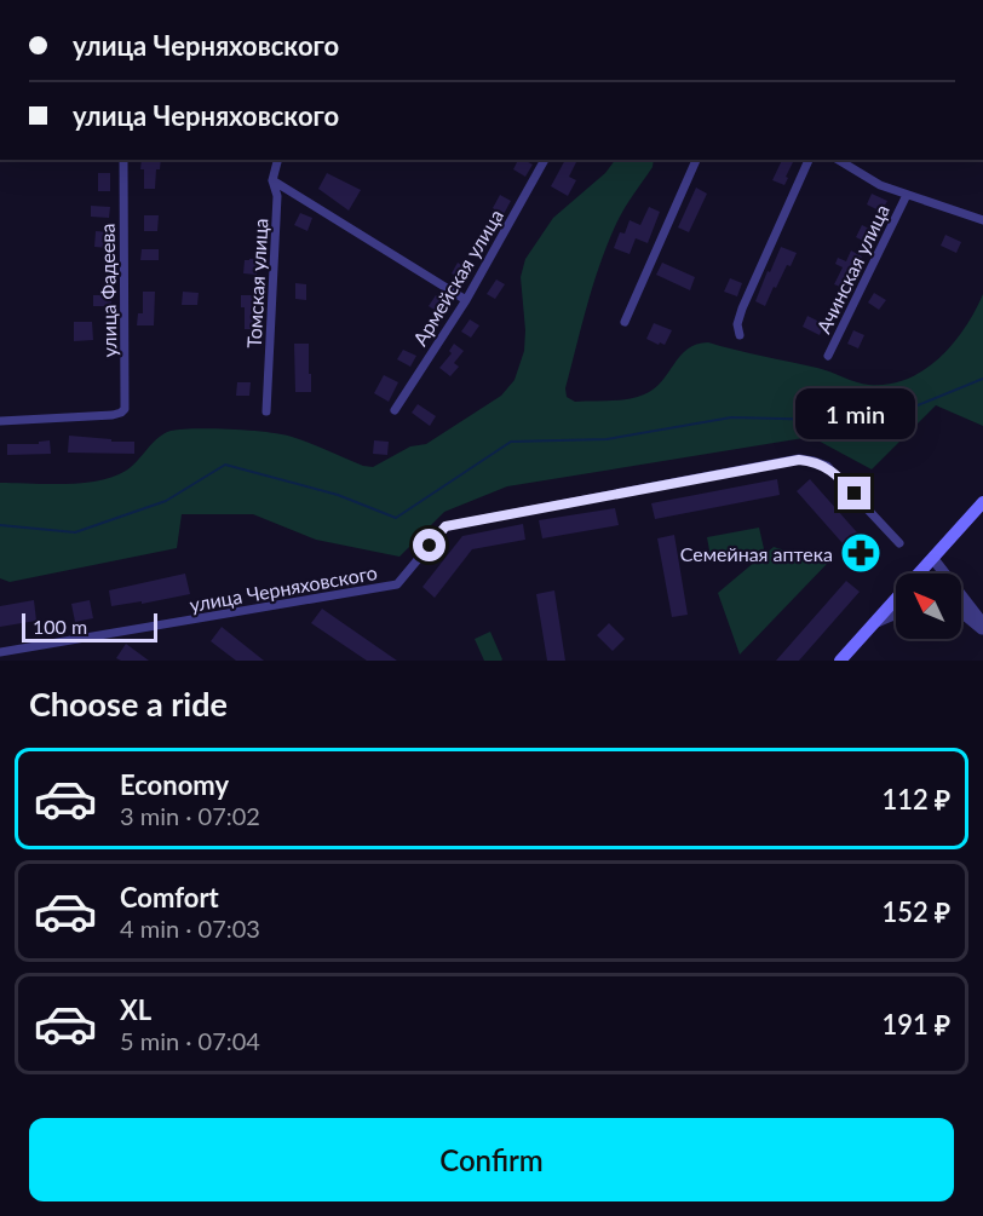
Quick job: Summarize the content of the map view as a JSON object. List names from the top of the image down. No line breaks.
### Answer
{"streets":{"street":["Ачинская улица","Армейская улица","Томская улица","улица Фадеева","улица Черняховского"]},"places":{"pharmacy":["Семейная аптека"]},"scale_bar":"100 m","north":"top left","page":{"banner":["улица Черняховского","улица Черняховского"],"bubble":"1 min","scale":"100 m","heading":"Choose a ride","list":[{"name":"Economy","note":"3 min · 07:02","value":"112 ₽"},{"name":"Comfort","note":"4 min · 07:03","value":"152 ₽"},{"name":"XL","note":"5 min · 07:04","value":"191 ₽"}],"buttons":"Confirm"}}
